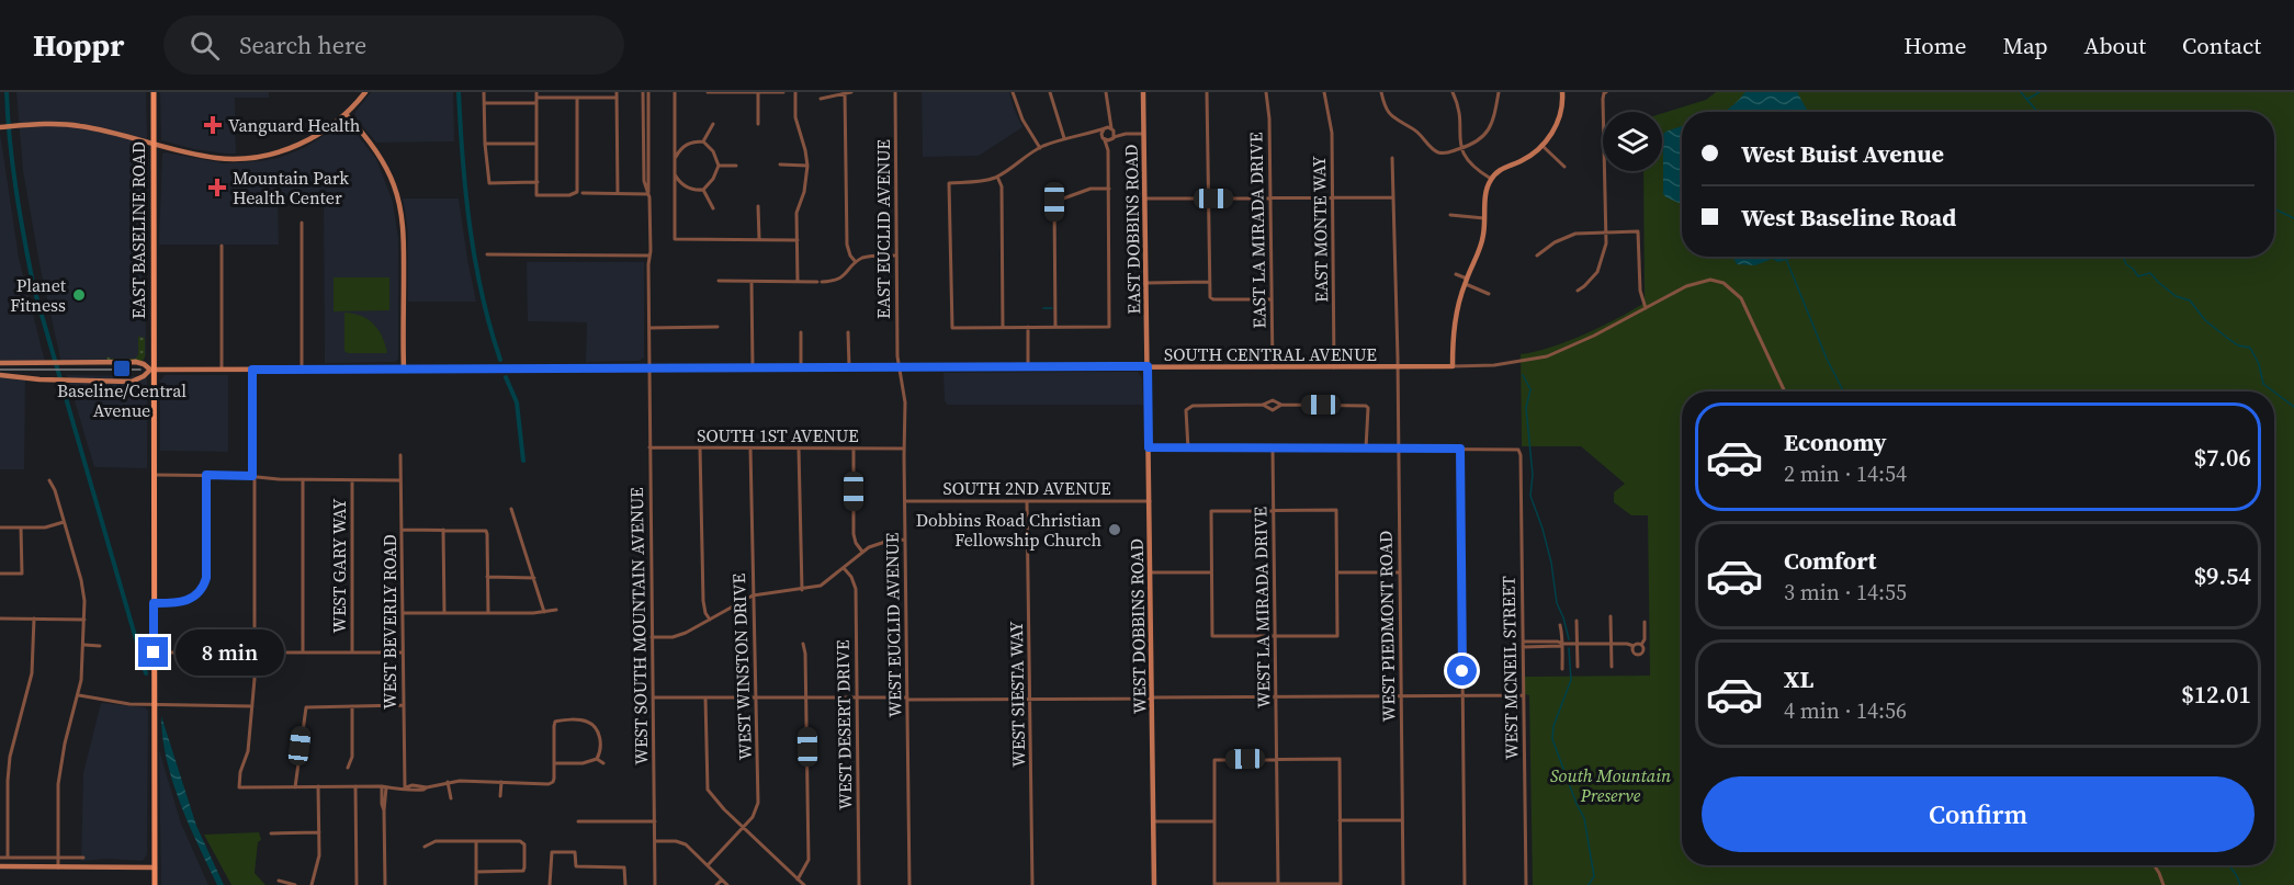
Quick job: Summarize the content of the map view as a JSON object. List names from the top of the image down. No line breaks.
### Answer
{"streets":{"main road":["EAST DOBBINS ROAD","EAST BASELINE ROAD","SOUTH CENTRAL AVENUE","WEST DOBBINS ROAD"],"street":["EAST EUCLID AVENUE","EAST MONTE WAY","EAST LA MIRADA DRIVE","SOUTH 1ST AVENUE","SOUTH 2ND AVENUE","WEST GARY WAY","WEST LA MIRADA DRIVE","WEST BEVERLY ROAD","WEST EUCLID AVENUE","WEST SOUTH MOUNTAIN AVENUE","WEST PIEDMONT ROAD","WEST WINSTON DRIVE","WEST MCNEIL STREET","WEST SIESTA WAY","WEST DESERT DRIVE"]},"crossings":[["EAST EUCLID AVENUE","SOUTH CENTRAL AVENUE"],["EAST EUCLID AVENUE","WEST EUCLID AVENUE"],["EAST DOBBINS ROAD","SOUTH CENTRAL AVENUE"],["EAST DOBBINS ROAD","WEST DOBBINS ROAD"],["EAST MONTE WAY","SOUTH CENTRAL AVENUE"],["EAST BASELINE ROAD","SOUTH CENTRAL AVENUE"],["EAST LA MIRADA DRIVE","SOUTH CENTRAL AVENUE"],["SOUTH CENTRAL AVENUE","WEST EUCLID AVENUE"],["SOUTH CENTRAL AVENUE","WEST SOUTH MOUNTAIN AVENUE"],["SOUTH CENTRAL AVENUE","WEST DOBBINS ROAD"],["SOUTH CENTRAL AVENUE","WEST PIEDMONT ROAD"],["SOUTH 1ST AVENUE","WEST EUCLID AVENUE"],["SOUTH 1ST AVENUE","WEST SOUTH MOUNTAIN AVENUE"],["SOUTH 1ST AVENUE","WEST WINSTON DRIVE"],["SOUTH 2ND AVENUE","WEST EUCLID AVENUE"],["SOUTH 2ND AVENUE","WEST DOBBINS ROAD"],["SOUTH 2ND AVENUE","WEST SIESTA WAY"]],"parks":["South Mountain Preserve"],"places":{"health":["Vanguard Health","Mountain Park Health Center"],"other":["Planet Fitness","Dobbins Road Christian Fellowship Church"],"transit":["Baseline/Central Avenue"]},"page":{"header":"Hoppr","search":"Search here","nav":["Home","Map","About","Contact"],"banner":["West Buist Avenue","West Baseline Road"],"list":[{"name":"Economy","note":"2 min · 14:54","value":"$7.06"},{"name":"Comfort","note":"3 min · 14:55","value":"$9.54"},{"name":"XL","note":"4 min · 14:56","value":"$12.01"}],"bubble":"8 min","buttons":"Confirm"}}
